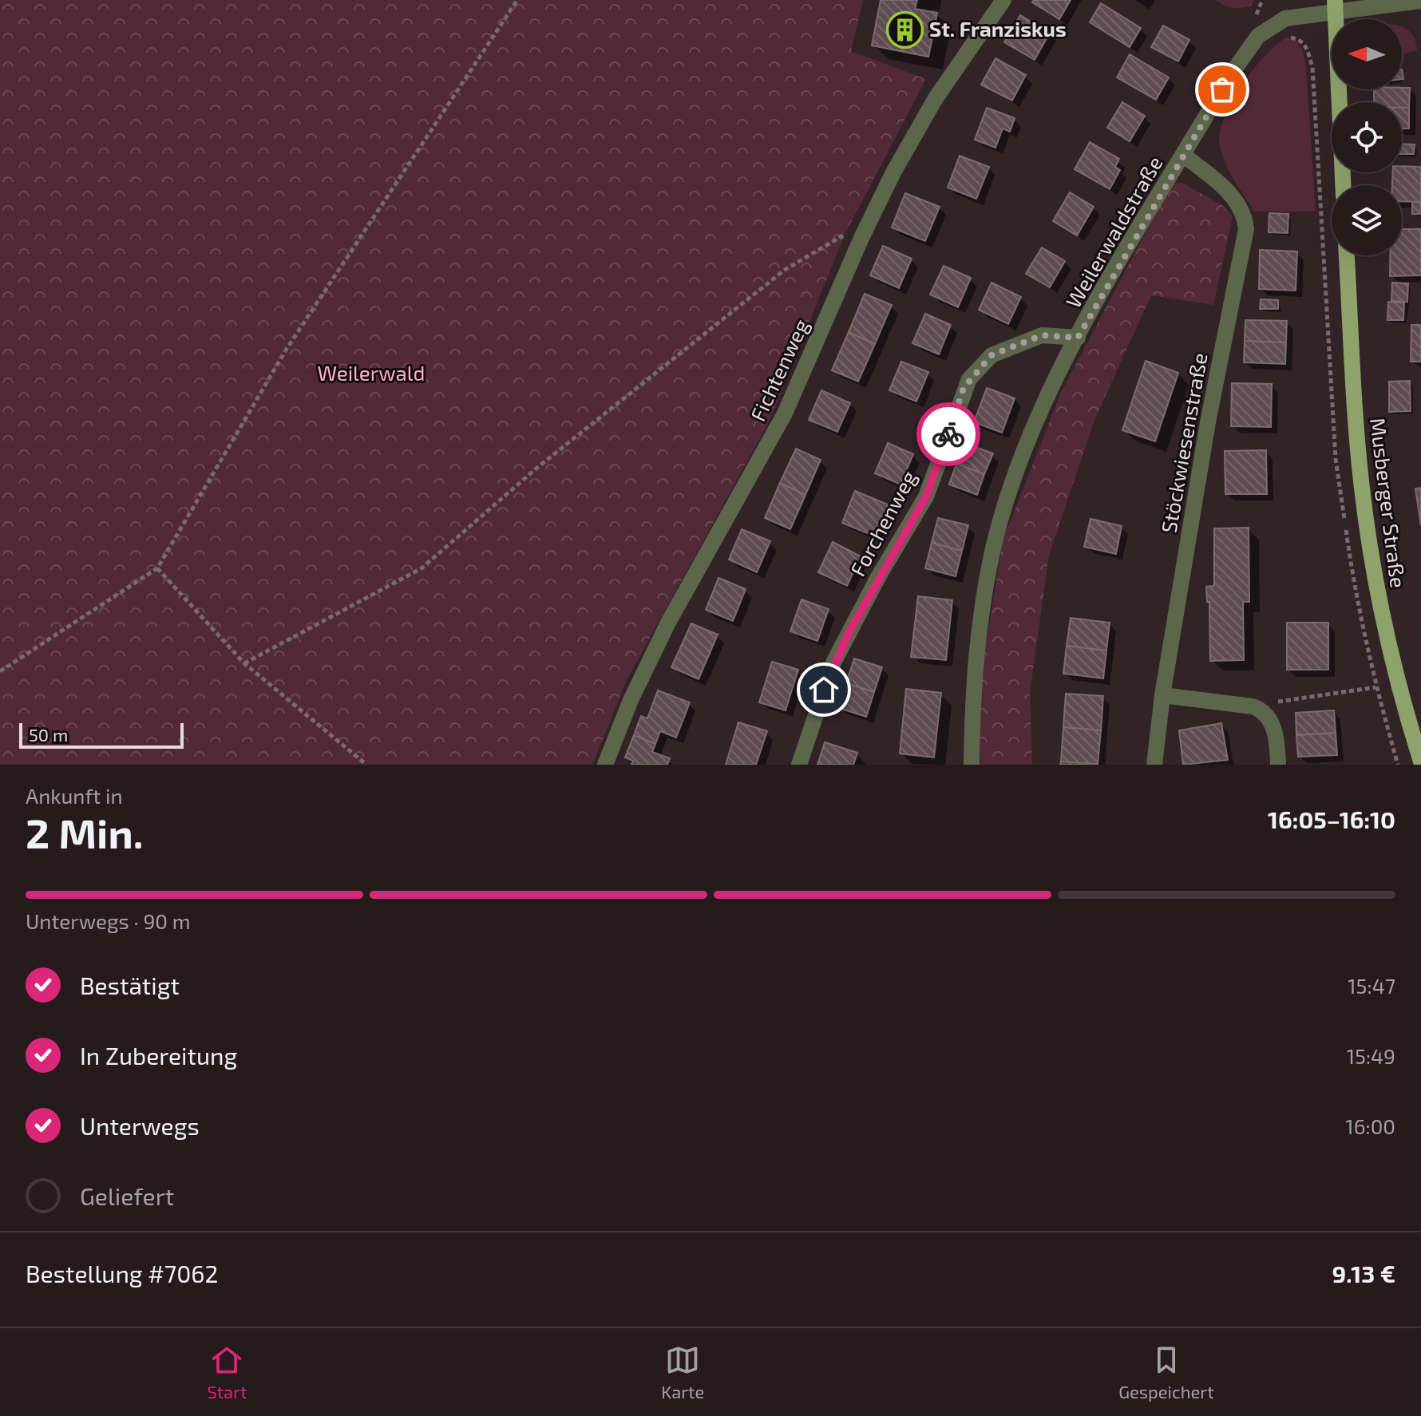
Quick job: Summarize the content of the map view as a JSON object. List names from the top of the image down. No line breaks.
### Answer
{"streets":{"main road":["Musberger Straße"],"street":["Weilerwaldstraße","Fichtenweg","Stöckwiesenstraße","Forchenweg"]},"crossings":[["Weilerwaldstraße","Stöckwiesenstraße"],["Weilerwaldstraße","Forchenweg"]],"parks":["Weilerwald"],"places":{"building":["St. Franziskus"]},"scale_bar":"50 m","north":"left","page":{"scale":"50 m","heading":["2 Min.","Ankunft in","16:05–16:10"],"panel":["Bestellung #7062","9.13 €"],"bar":"Unterwegs · 90 m","list":[["Bestätigt","15:47"],["In Zubereitung","15:49"],["Unterwegs","16:00"],"Geliefert"],"tabs":["Start","Karte","Gespeichert"]}}
